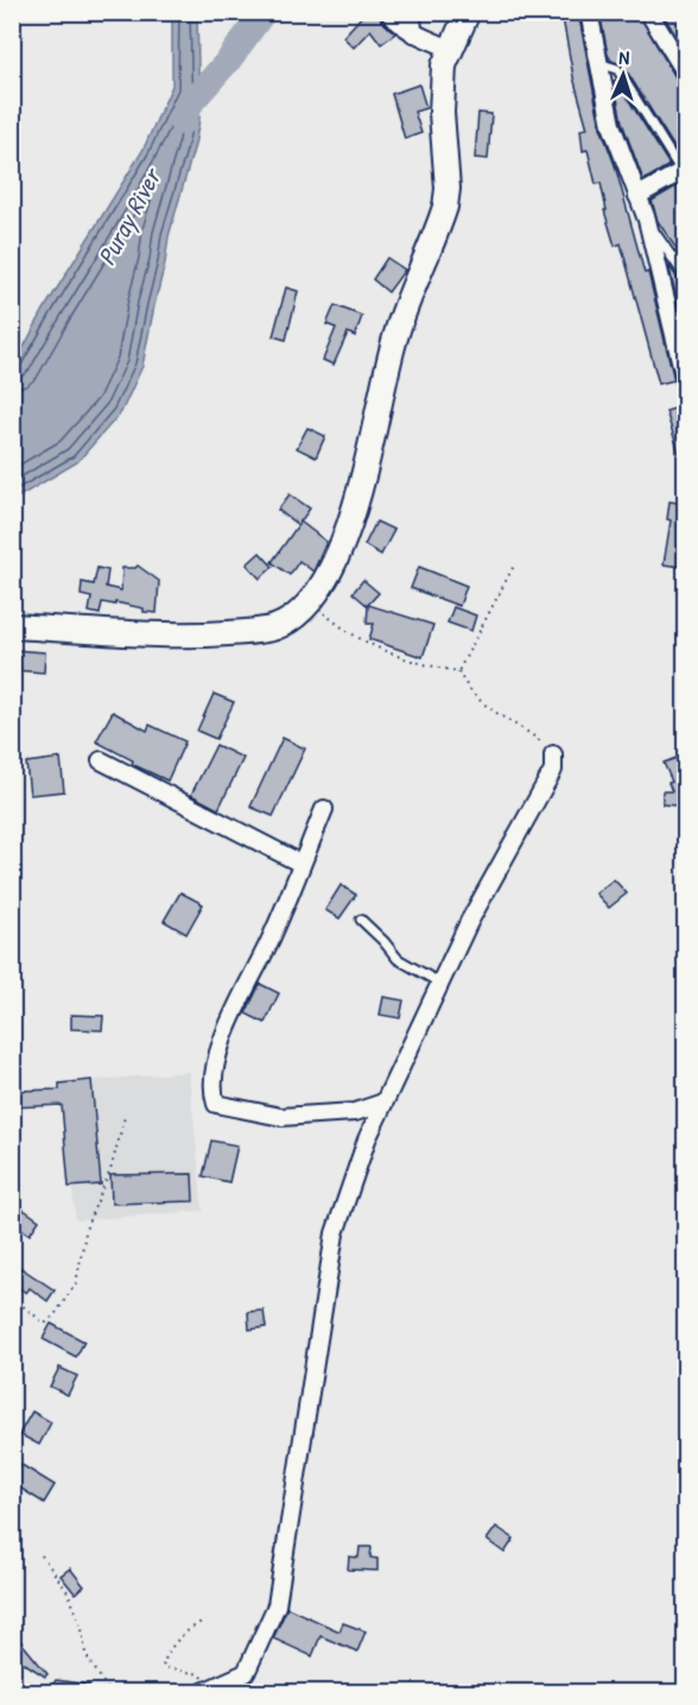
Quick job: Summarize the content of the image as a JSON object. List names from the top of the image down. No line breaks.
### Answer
{"water":["Puray River"],"north":"top"}
